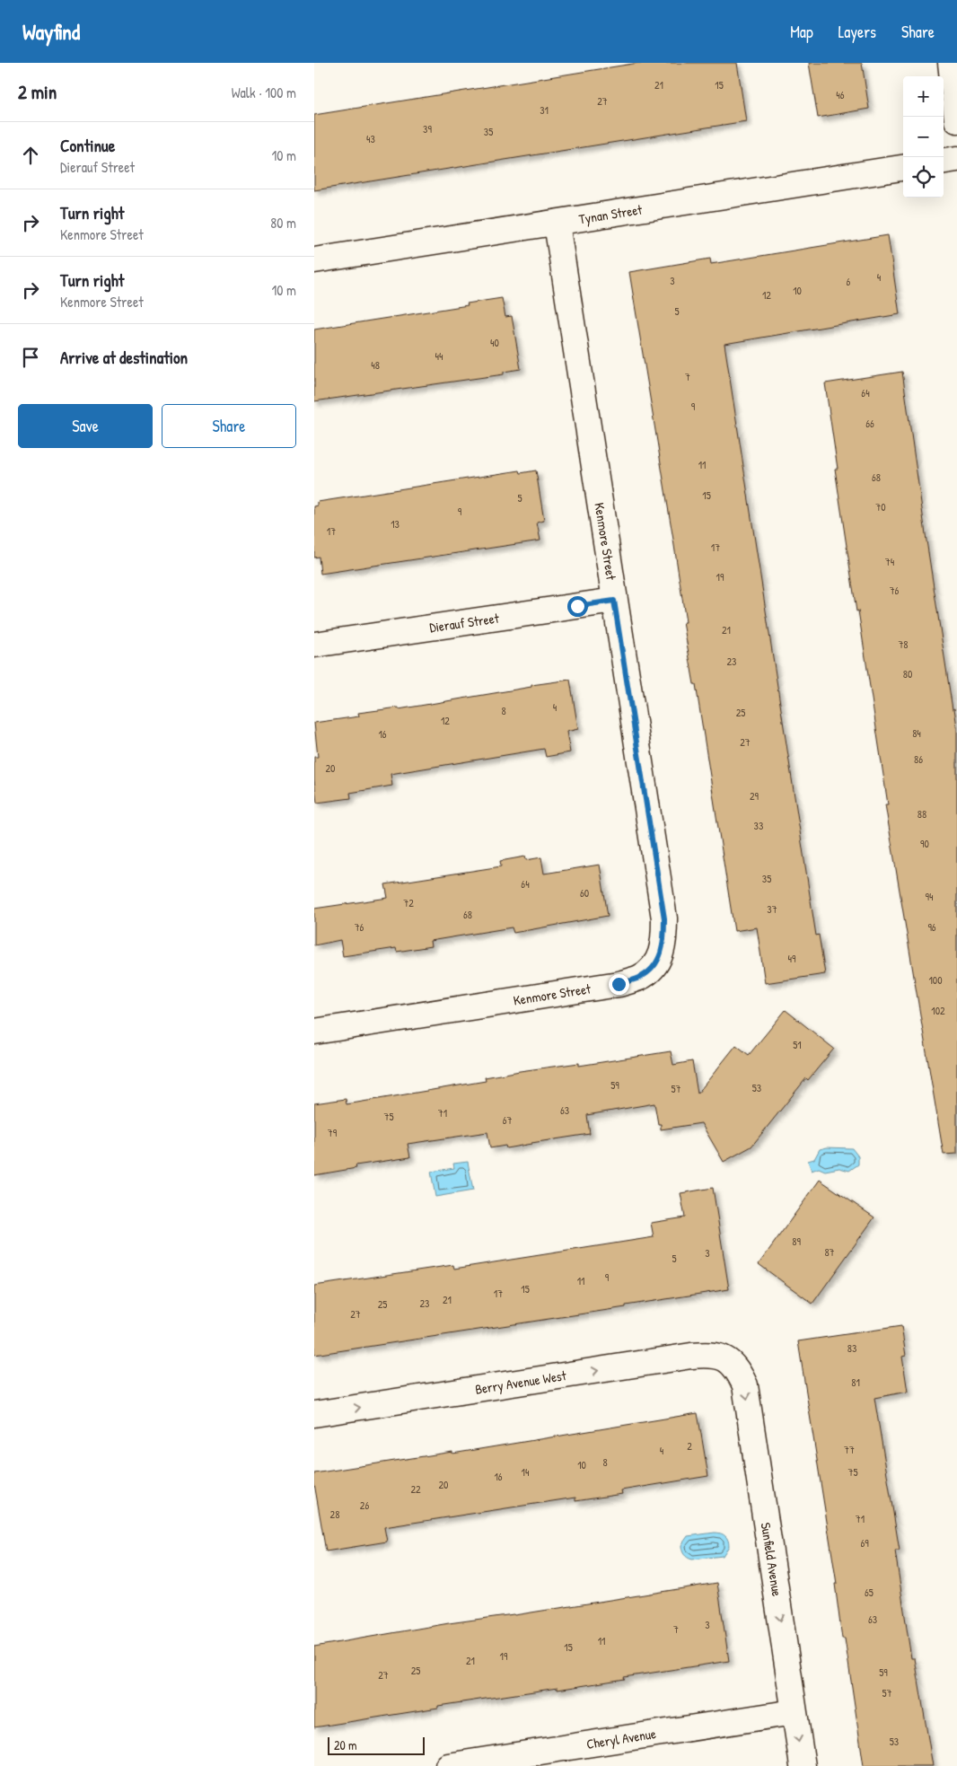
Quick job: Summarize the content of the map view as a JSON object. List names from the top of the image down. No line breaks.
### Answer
{"streets":{"street":["Tynan Street","Kenmore Street","Dierauf Street","Berry Avenue West","Sunfield Avenue","Cheryl Avenue"]},"crossings":[["Tynan Street","Kenmore Street"],["Kenmore Street","Dierauf Street"],["Berry Avenue West","Sunfield Avenue"],["Sunfield Avenue","Cheryl Avenue"]],"one_way":["Berry Avenue West","Sunfield Avenue"],"house_numbers":["21","15","46","27","31","39","35","43","4","3","6","10","12","5","40","44","48","7","64","9","66","11","68","15","5","70","9","13","17","17","74","19","76","21","78","23","80","4","8","25","12","84","16","27","86","20","29","88","33","90","35","64","60","94","72","37","68","76","96","49","100","102","51","59","53","57","63","71","75","67","79","89","87","3","5","9","11","15","17","21","23","25","27","83","81","2","77","4","8","10","14","75","16","20","22","26","28","71","69","65","63","3","7","11","15","19","21","25","59","27","57","53"],"scale_bar":"20 m","page":{"header":"Wayfind","nav":["Map","Layers","Share"],"heading":["2 min","Walk · 100 m"],"map_buttons":["+","−"],"list":[["Continue","Dierauf Street","10 m"],["Turn right","Kenmore Street","80 m"],["Turn right","Kenmore Street","10 m"],"Arrive at destination"],"buttons":["Save","Share"],"scale":"20 m"}}
